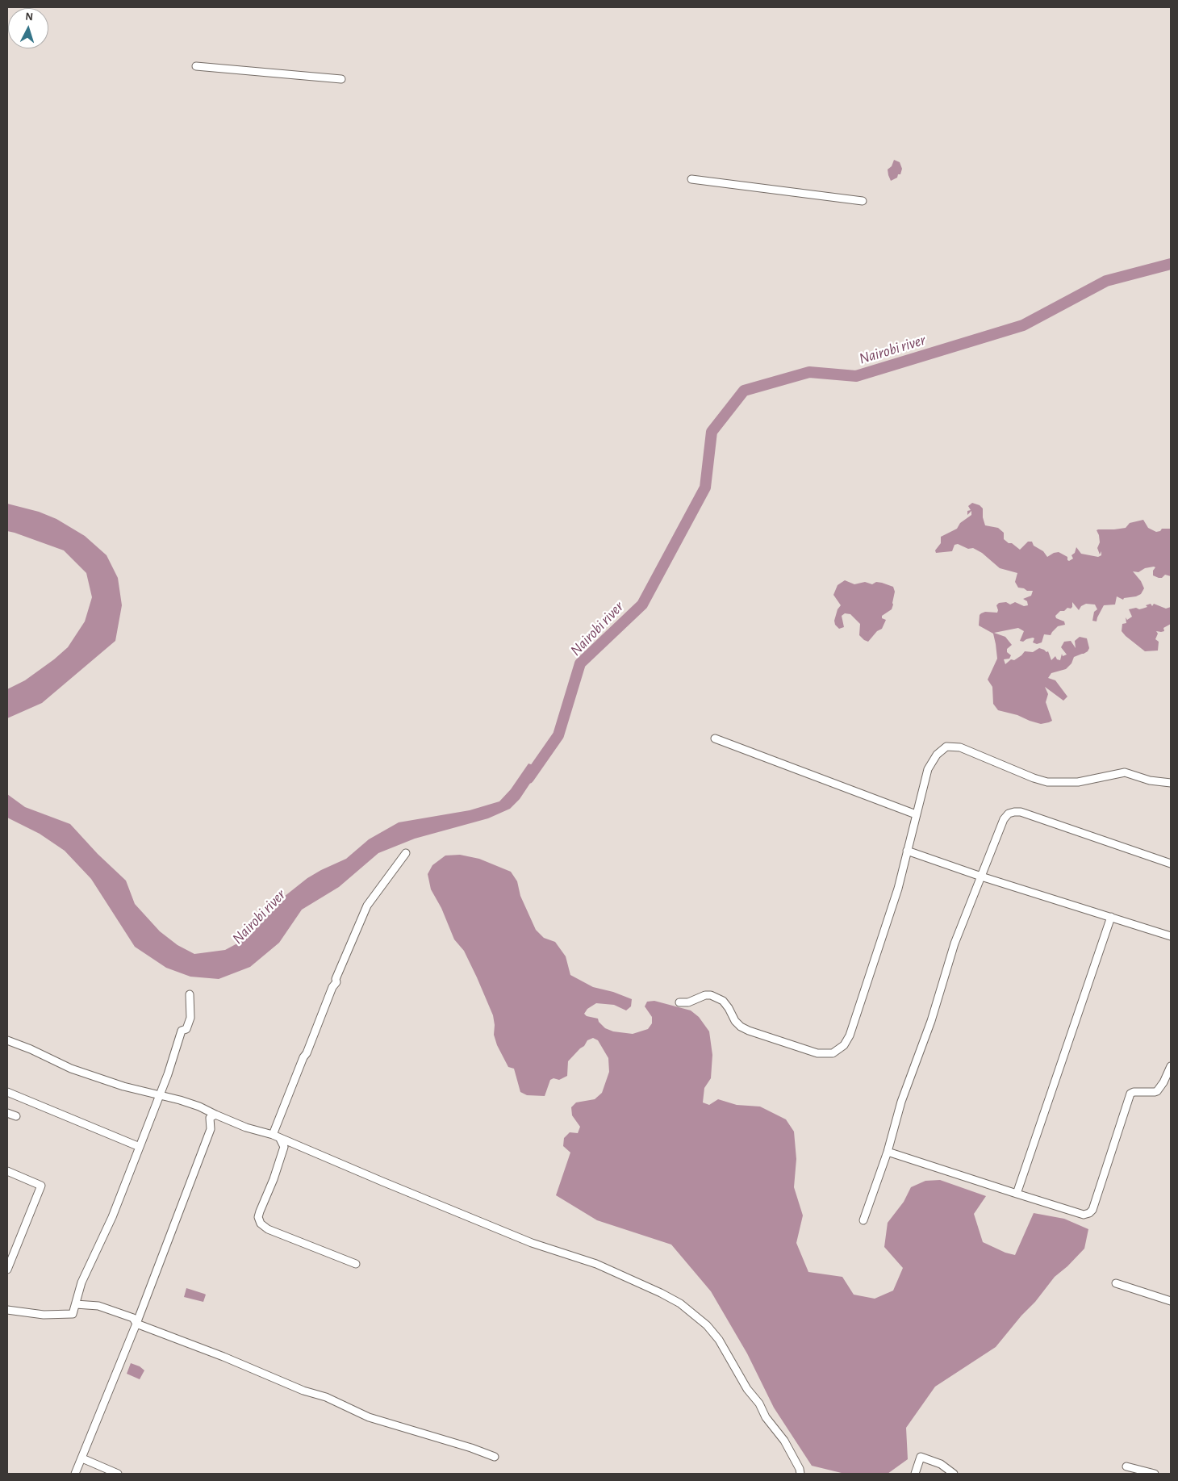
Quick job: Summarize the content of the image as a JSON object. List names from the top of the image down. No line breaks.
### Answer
{"water":["Nairobi river"],"north":"top"}
